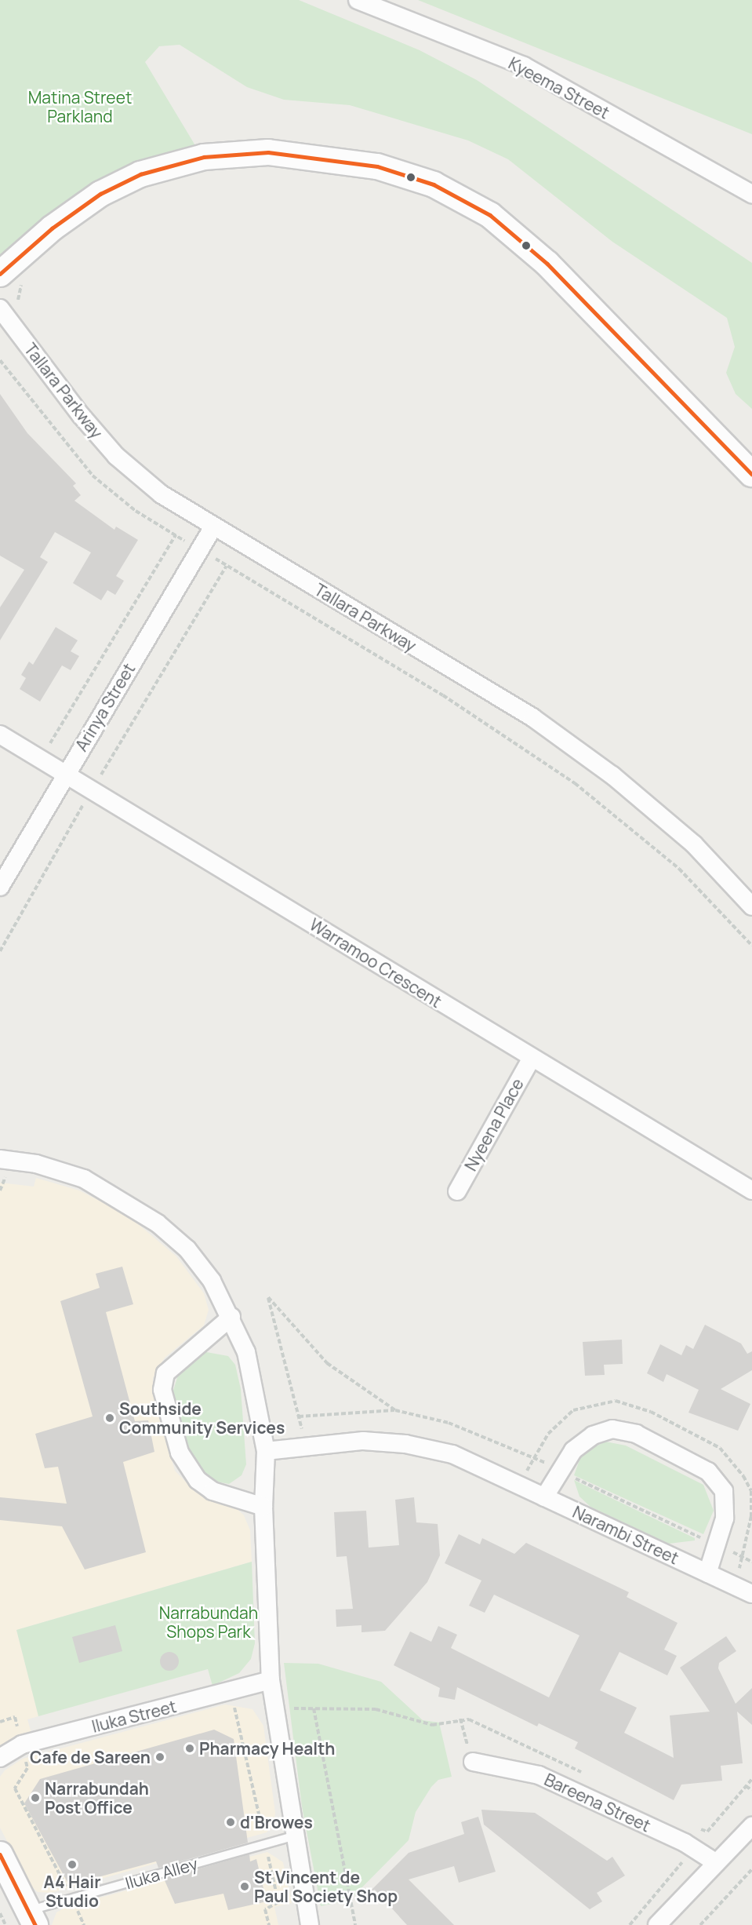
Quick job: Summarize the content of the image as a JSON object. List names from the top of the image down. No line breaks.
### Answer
{"streets":{"street":["Kyeema Street","Tallara Parkway","Arinya Street","Warramoo Crescent","Nyeena Place","Narambi Street","Iluka Street","Bareena Street"],"lane":["Iluka Alley"]},"crossings":[["Tallara Parkway","Arinya Street"],["Arinya Street","Warramoo Crescent"],["Warramoo Crescent","Nyeena Place"]],"parks":["Matina Street Parkland","Narrabundah Shops Park"],"places":["Southside Community Services","Pharmacy Health","Cafe de Sareen","Narrabundah Post Office","d'Browes","A4 Hair Studio","St Vincent de Paul Society Shop"]}
